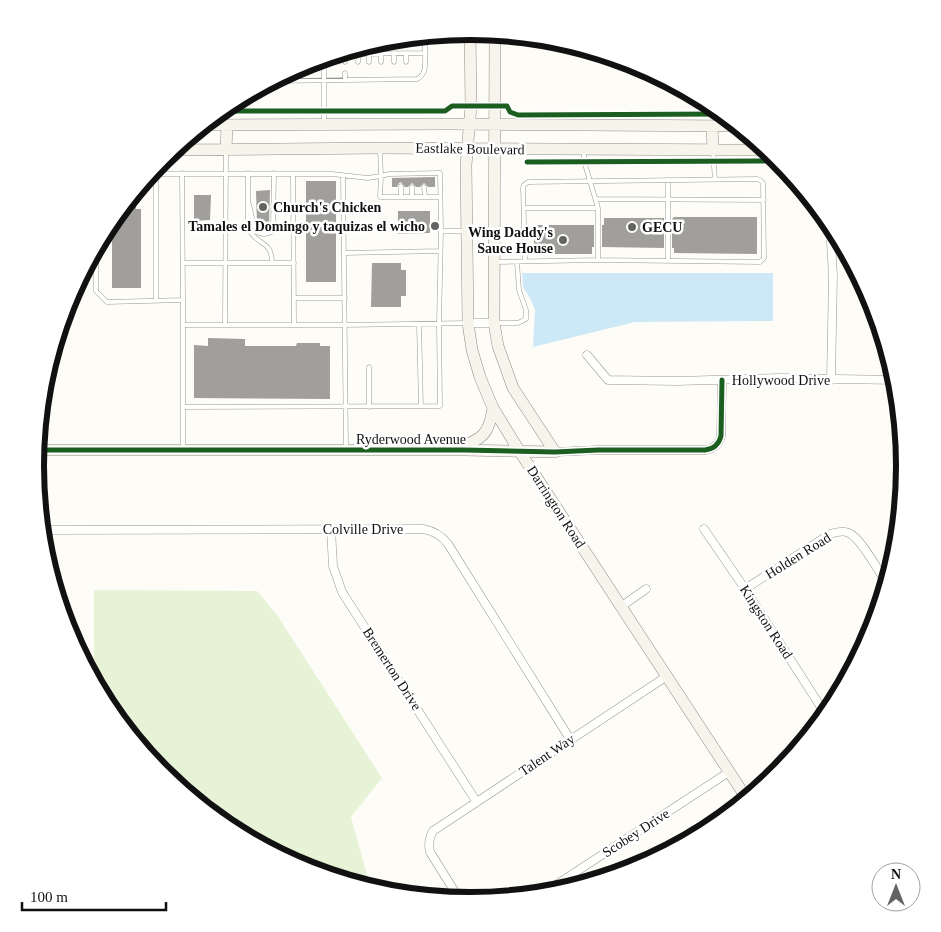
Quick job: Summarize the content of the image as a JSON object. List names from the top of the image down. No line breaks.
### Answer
{"streets":{"main road":["Eastlake Boulevard","Ryderwood Avenue","Darrington Road"],"street":["Hollywood Drive","Colville Drive","Holden Road","Kingston Road","Bremerton Drive","Talent Way","Scobey Drive"]},"crossings":[["Eastlake Boulevard","Darrington Road"],["Hollywood Drive","Ryderwood Avenue"],["Ryderwood Avenue","Darrington Road"],["Darrington Road","Talent Way"],["Darrington Road","Scobey Drive"],["Colville Drive","Bremerton Drive"],["Colville Drive","Talent Way"],["Holden Road","Kingston Road"],["Bremerton Drive","Talent Way"]],"places":["Church's Chicken","Tamales el Domingo y taquizas el wicho","GECU","Wing Daddy's Sauce House"],"scale_bar":"100 m","north":"top"}
